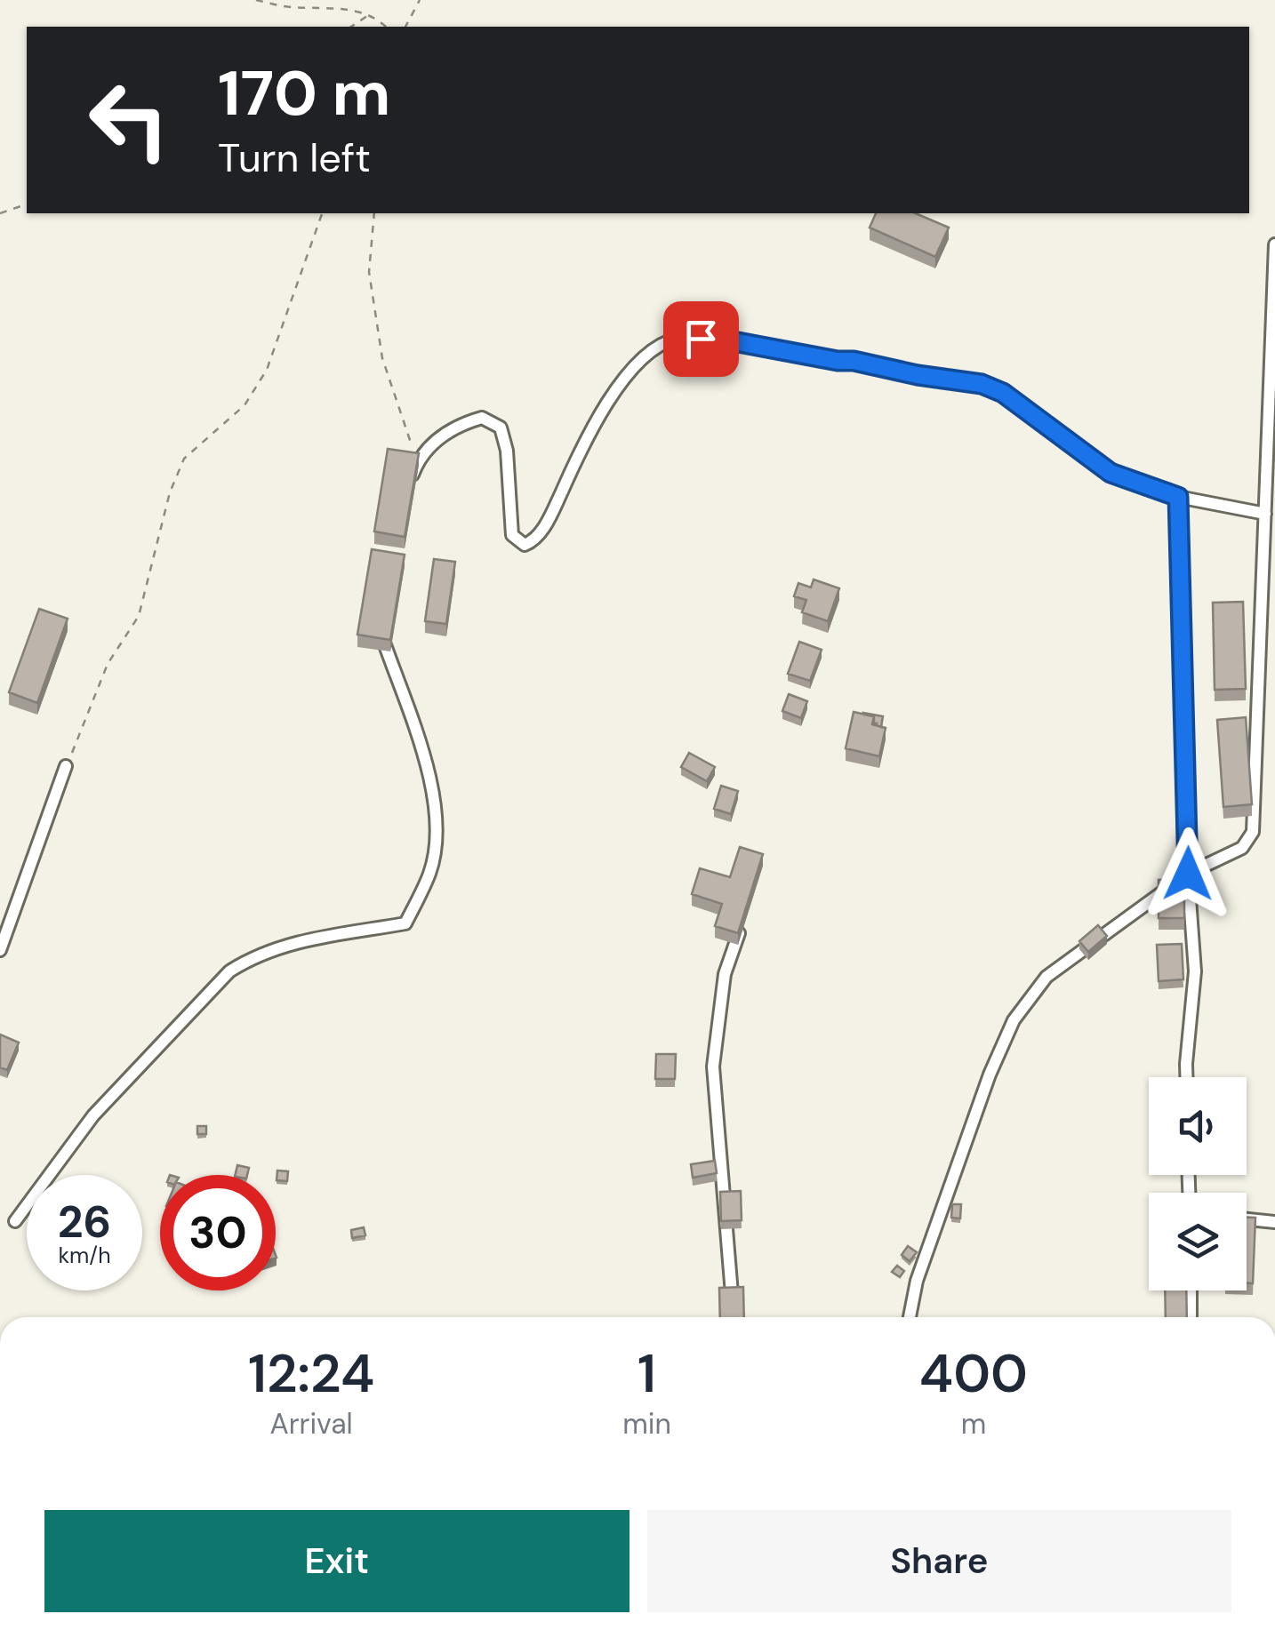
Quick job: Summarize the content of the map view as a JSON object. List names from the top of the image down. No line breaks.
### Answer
{"page":{"turn":["170 m","Turn left"],"speed":"26 km/h","limit":"30","eta":["12:24","Arrival","1","min","400","m"],"buttons":["Exit","Share"]}}
